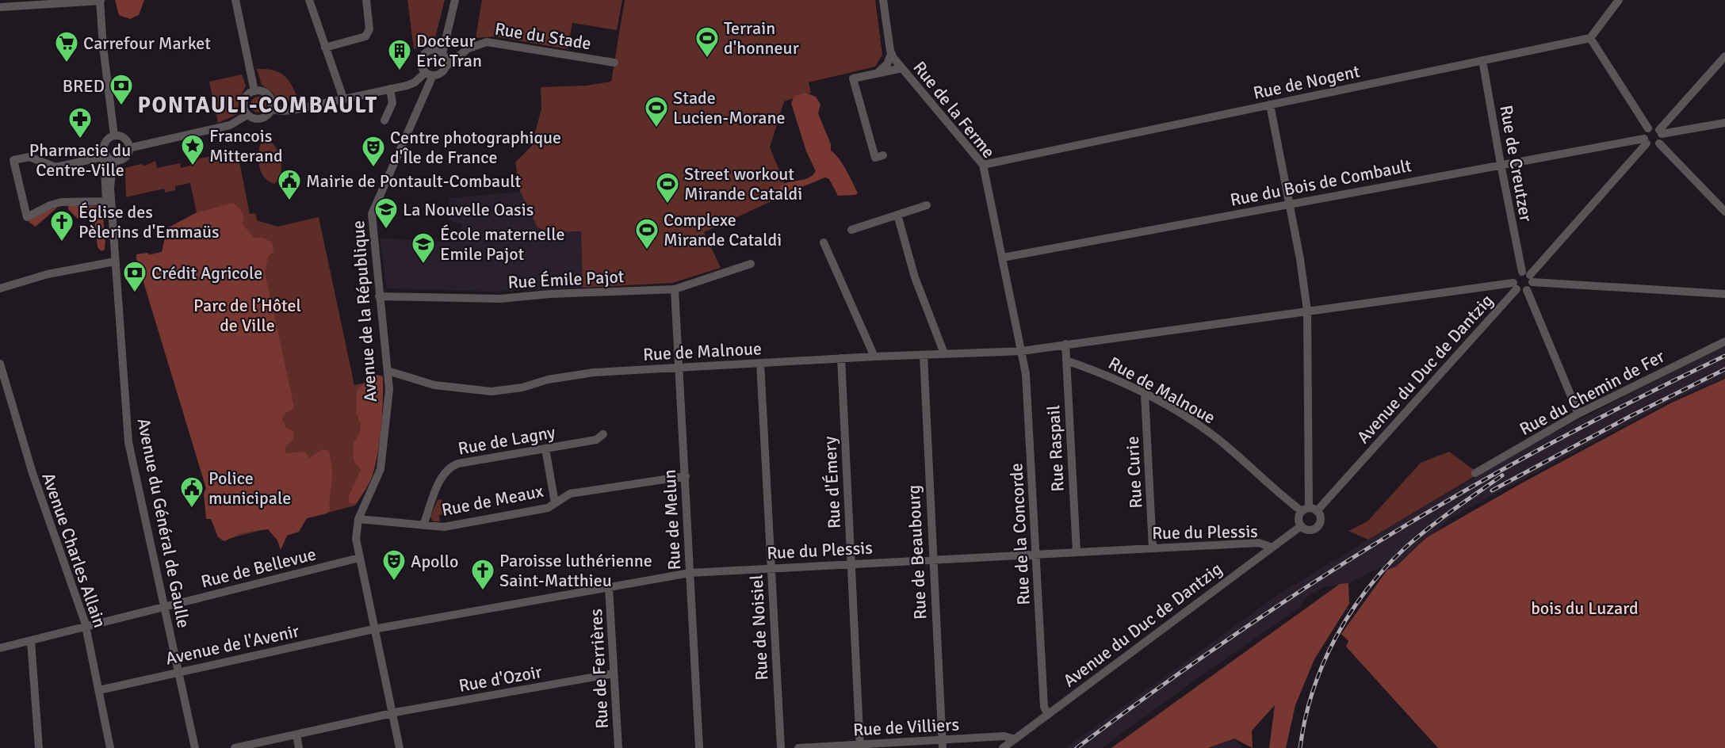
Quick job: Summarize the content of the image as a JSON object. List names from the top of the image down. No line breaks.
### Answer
{"streets":{"street":["Rue du Stade","Rue de Nogent","Rue de la Ferme","Rue de Creutzer","Rue du Bois de Combault","Rue Émile Pajot","Avenue de la République","Rue de Malnoue","Avenue du Duc de Dantzig","Rue du Chemin de Fer","Rue de Lagny","Rue Raspail","Rue Curie","Rue d'Émery","Rue de Meaux","Rue de Melun","Avenue du Général de Gaulle","Rue du Plessis","Rue de la Concorde","Avenue Charles Allain","Rue de Beaubourg","Rue de Bellevue","Rue de Noisiel","Avenue de l'Avenir","Rue de Ferrières","Rue d'Ozoir","Rue de Villiers"]},"crossings":[["Rue du Stade","Avenue de la République"],["Rue de Nogent","Rue de la Ferme"],["Rue de Nogent","Rue de Creutzer"],["Rue de la Ferme","Rue du Bois de Combault"],["Rue de la Ferme","Rue de Malnoue"],["Rue de la Ferme","Rue de la Concorde"],["Rue de Creutzer","Rue du Bois de Combault"],["Rue de Creutzer","Avenue du Duc de Dantzig"],["Rue Émile Pajot","Avenue de la République"],["Rue Émile Pajot","Rue de Melun"],["Avenue de la République","Rue de Malnoue"],["Avenue de la République","Rue de Meaux"],["Avenue de la République","Rue du Plessis"],["Avenue de la République","Rue de Bellevue"],["Avenue de la République","Avenue de l'Avenir"],["Avenue de la République","Rue d'Ozoir"],["Rue de Malnoue","Avenue du Duc de Dantzig"],["Rue de Malnoue","Rue Raspail"],["Rue de Malnoue","Rue Curie"],["Rue de Malnoue","Rue d'Émery"],["Rue de Malnoue","Rue de Melun"],["Rue de Malnoue","Rue de la Concorde"],["Rue de Malnoue","Rue de Beaubourg"],["Rue de Malnoue","Rue de Noisiel"],["Avenue du Duc de Dantzig","Rue du Plessis"],["Avenue du Duc de Dantzig","Rue de la Concorde"],["Avenue du Duc de Dantzig","Rue de Villiers"],["Rue de Lagny","Rue de Meaux"],["Rue Raspail","Rue du Plessis"],["Rue Curie","Rue du Plessis"],["Rue d'Émery","Rue du Plessis"],["Rue d'Émery","Rue de Villiers"],["Rue de Meaux","Rue de Melun"],["Rue de Melun","Rue du Plessis"],["Avenue du Général de Gaulle","Rue de Bellevue"],["Avenue du Général de Gaulle","Avenue de l'Avenir"],["Rue du Plessis","Rue de la Concorde"],["Rue du Plessis","Rue de Beaubourg"],["Rue du Plessis","Rue de Noisiel"],["Rue du Plessis","Avenue de l'Avenir"],["Rue du Plessis","Rue de Ferrières"],["Avenue Charles Allain","Rue de Bellevue"],["Avenue Charles Allain","Avenue de l'Avenir"],["Rue de Beaubourg","Rue de Villiers"],["Rue de Ferrières","Rue d'Ozoir"]],"districts":["PONTAULT-COMBAULT"],"parks":["Parc de l’Hôtel de Ville","bois du Luzard"],"places":{"sports":["Terrain d'honneur","Stade Lucien-Morane","Street workout Mirande Cataldi","Complexe Mirande Cataldi"],"supermarket":["Carrefour Market"],"building":["Docteur Eric Tran"],"bank":["BRED","Crédit Agricole"],"pharmacy":["Pharmacie du Centre-Ville"],"place":["Francois Mitterand"],"theatre":["Centre photographique d'Île de France","Apollo"],"public building":["Mairie de Pontault-Combault","Police municipale"],"school or university":["La Nouvelle Oasis","École maternelle Emile Pajot"],"church":["Église des Pèlerins d'Emmaüs","Paroisse luthérienne Saint-Matthieu"]}}
